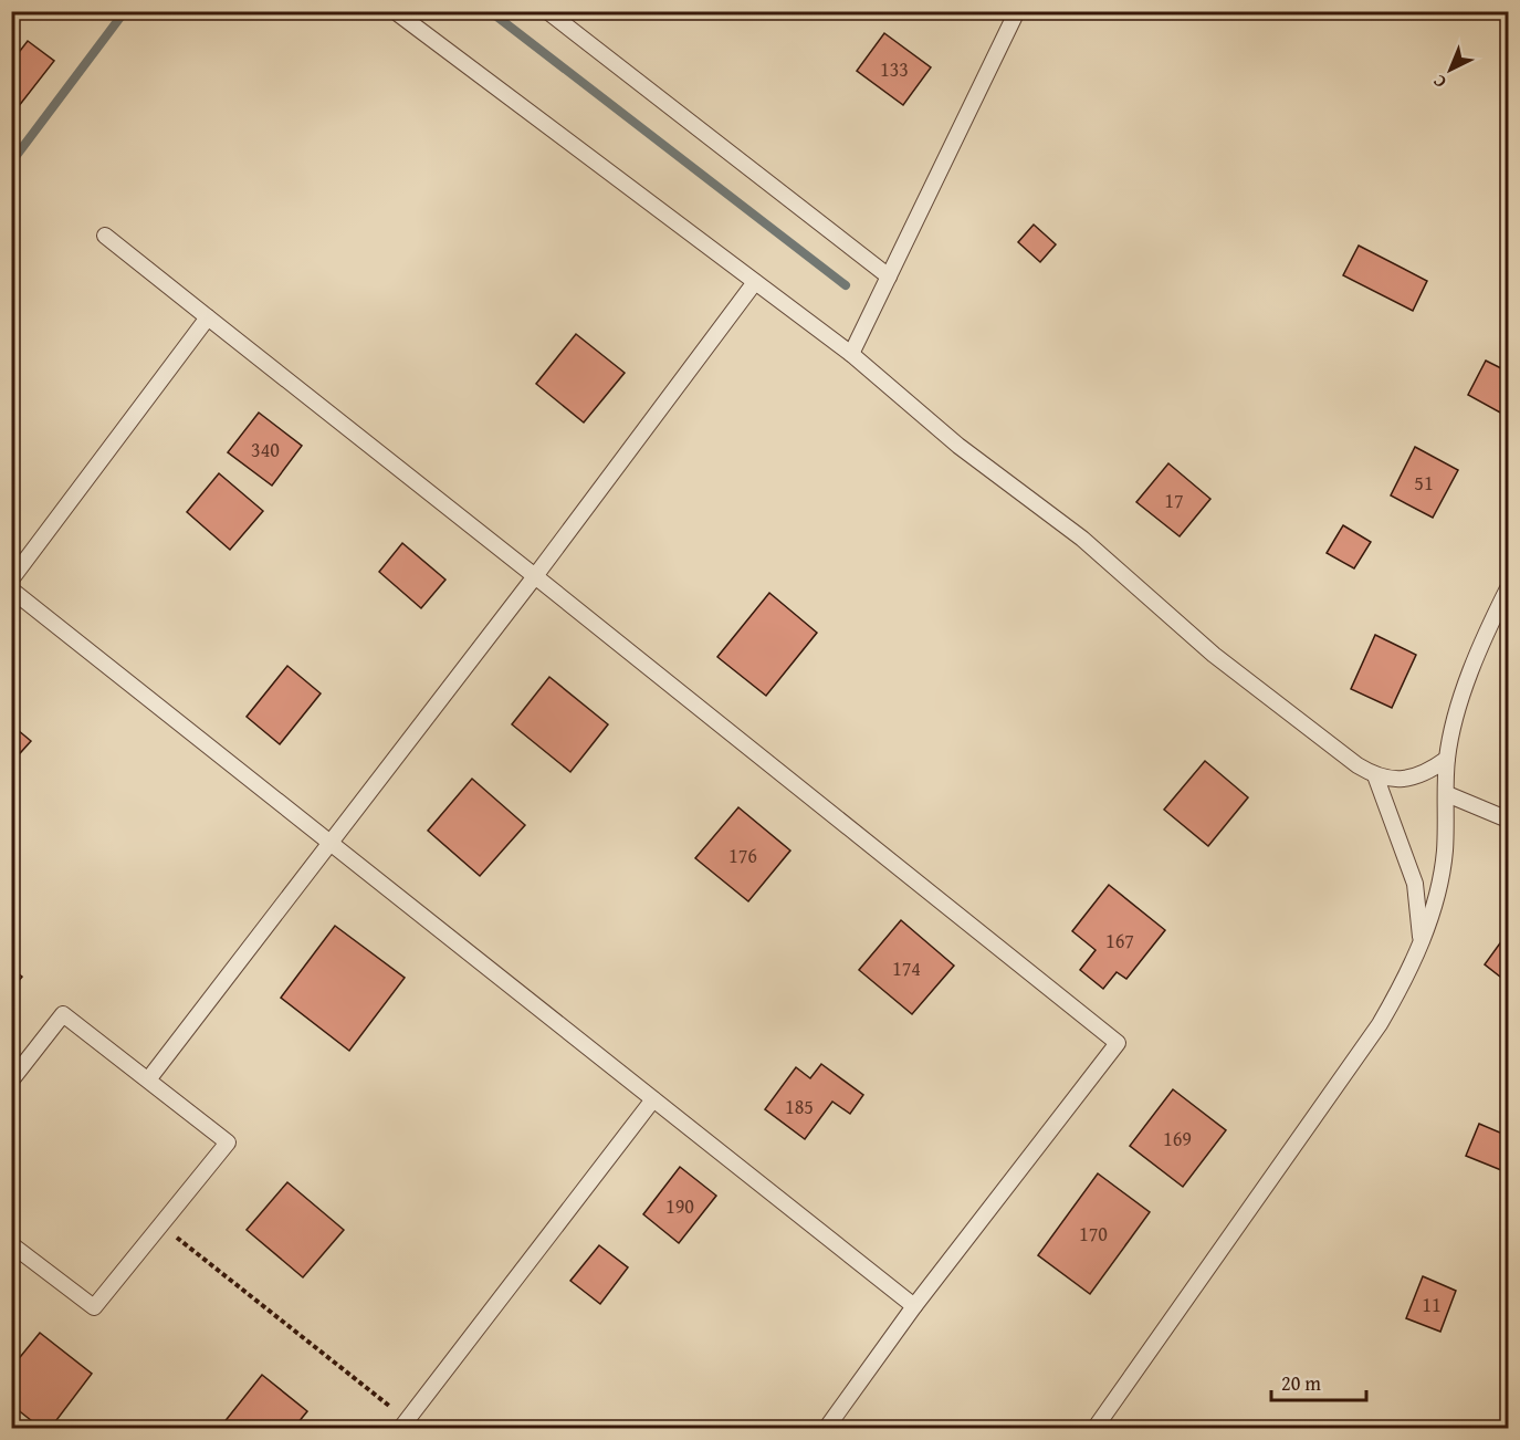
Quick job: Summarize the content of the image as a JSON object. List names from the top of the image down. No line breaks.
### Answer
{"house_numbers":["133","340","51","17","176","167","174","185","169","190","170","11"],"scale_bar":"20 m","north":"bottom left"}
